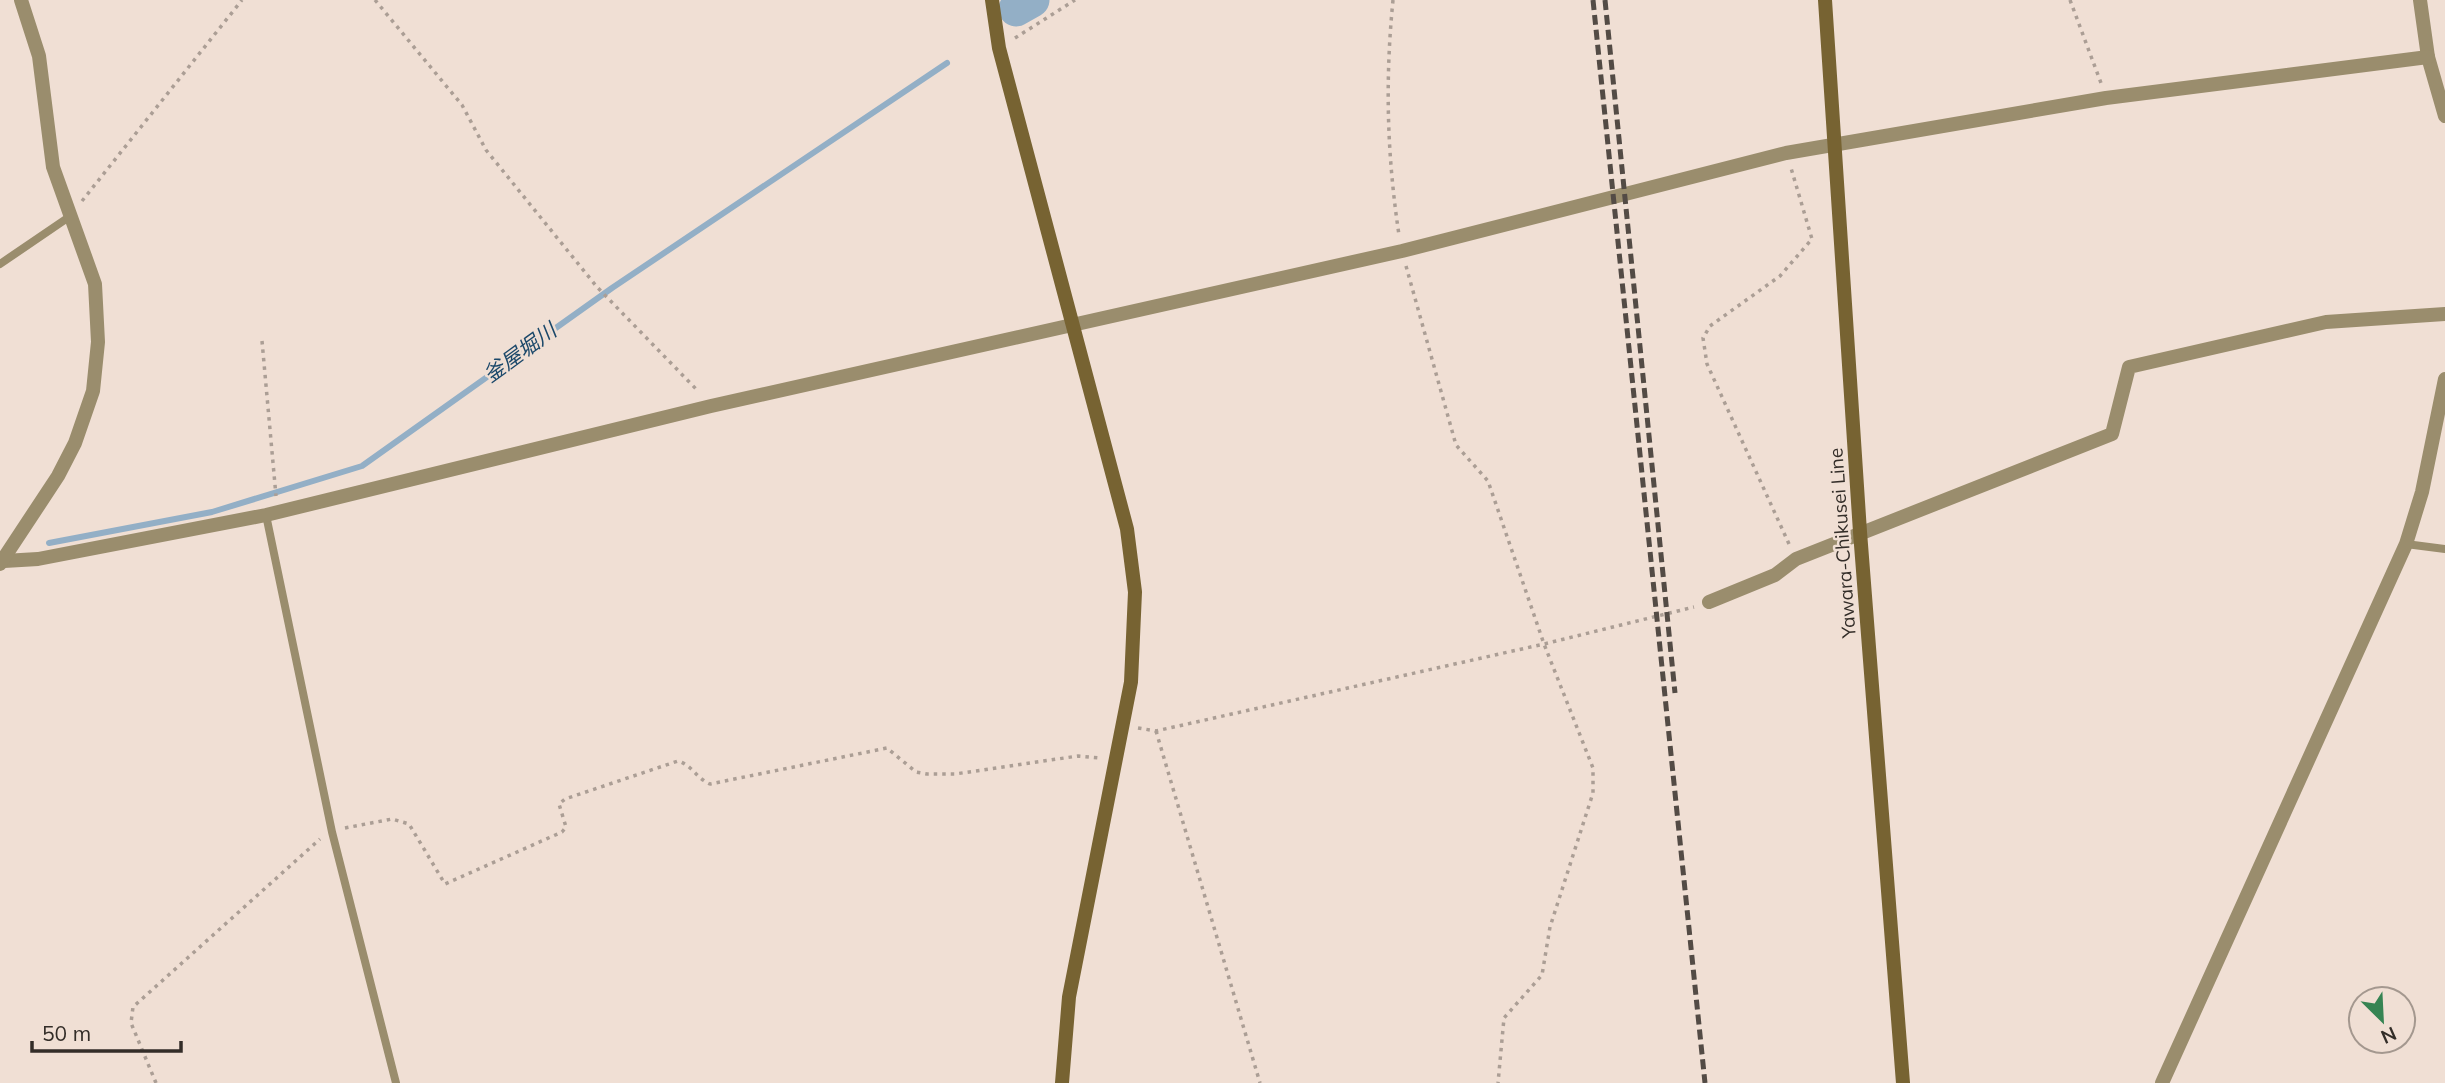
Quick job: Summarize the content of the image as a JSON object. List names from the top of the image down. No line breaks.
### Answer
{"streets":{"street":["Yawara-Chikusei Line"]},"water":["釜屋堀川"],"scale_bar":"50 m","north":"bottom right"}
